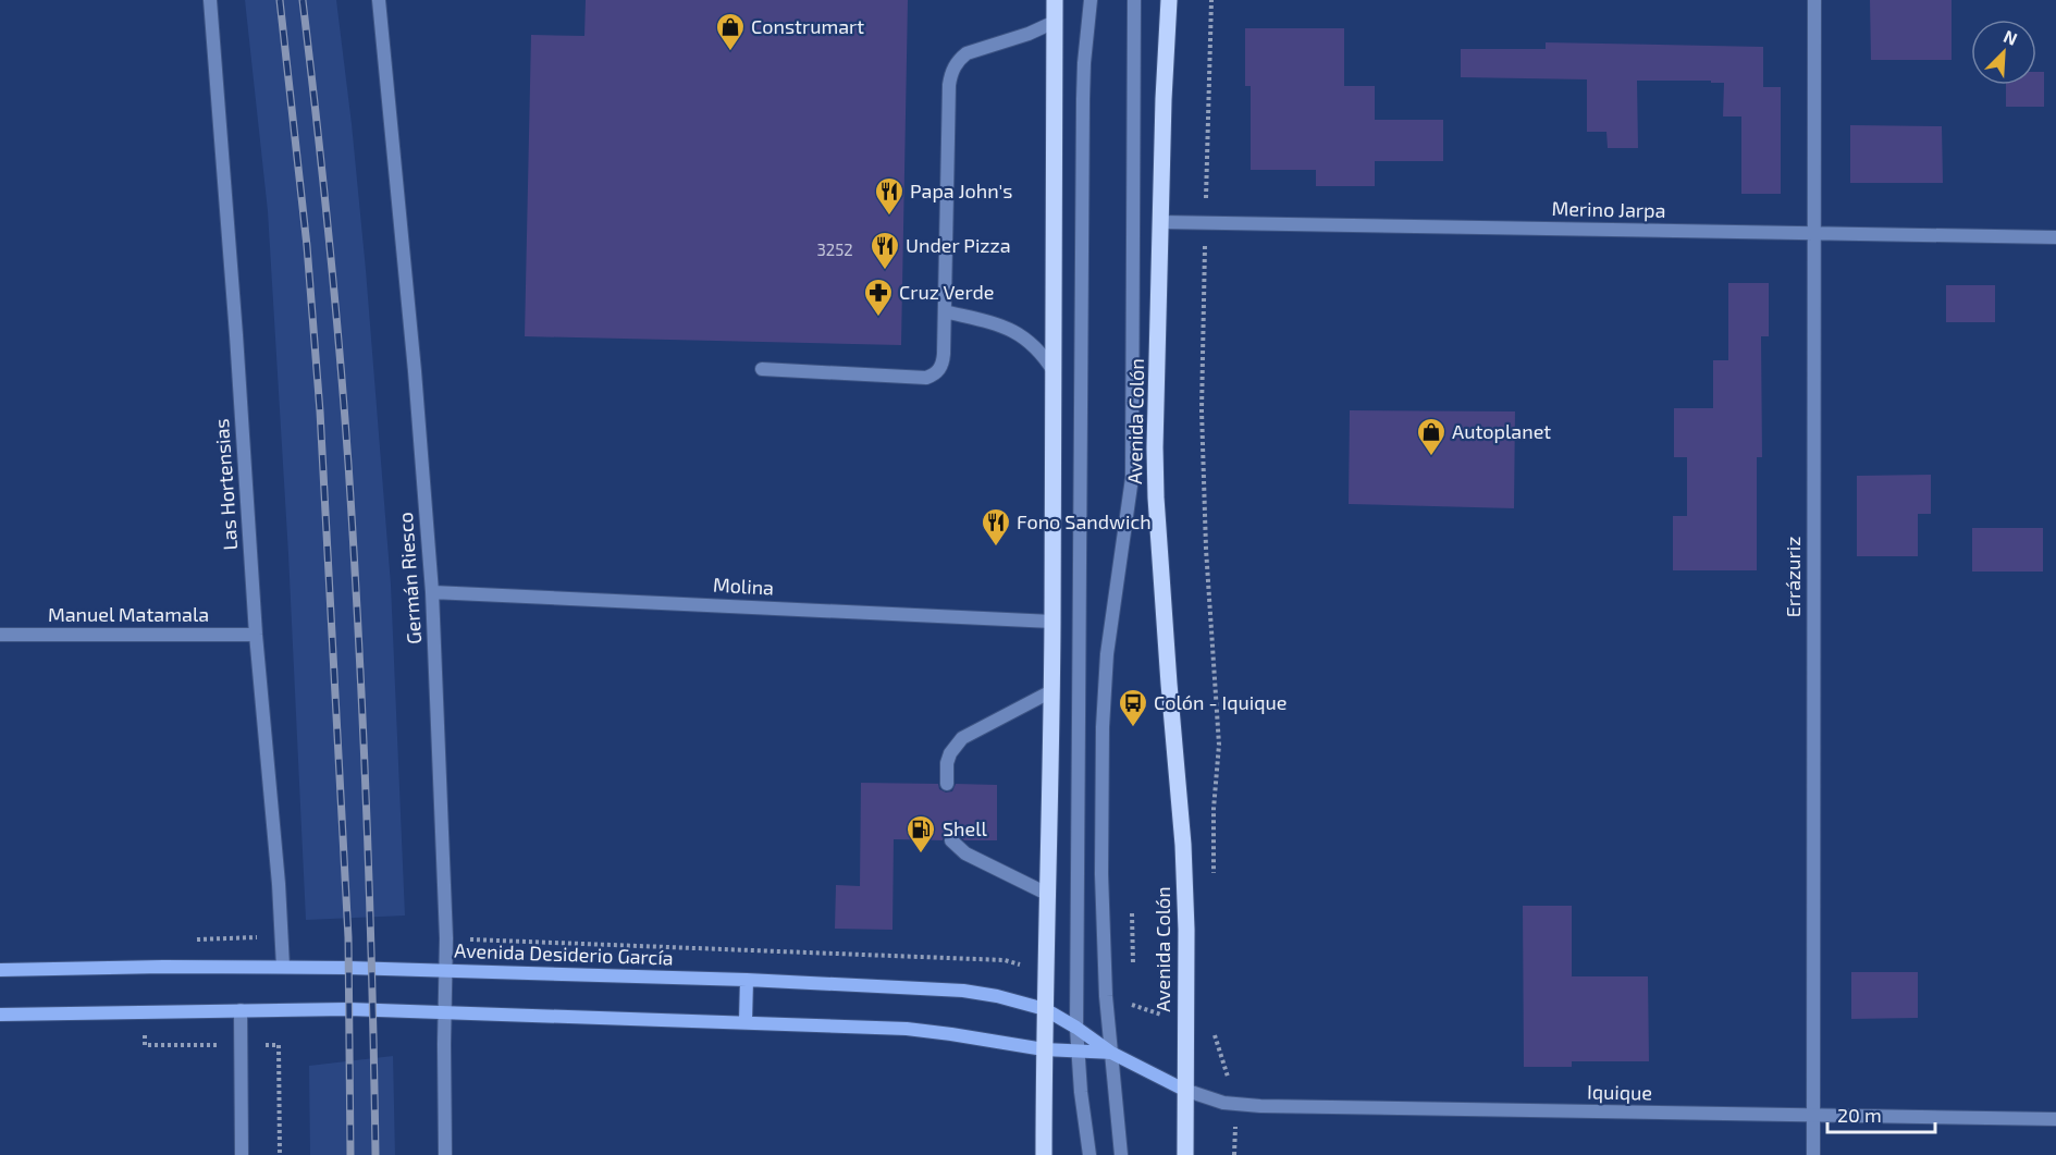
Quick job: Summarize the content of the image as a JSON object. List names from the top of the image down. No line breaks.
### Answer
{"streets":{"main road":["Avenida Colón","Avenida Desiderio García"],"street":["Merino Jarpa","Las Hortensias","Errázuriz","Germán Riesco","Molina","Manuel Matamala","Iquique"]},"crossings":[["Merino Jarpa","Avenida Colón"],["Merino Jarpa","Errázuriz"],["Avenida Colón","Avenida Desiderio García"],["Avenida Colón","Iquique"],["Las Hortensias","Manuel Matamala"],["Las Hortensias","Avenida Desiderio García"],["Errázuriz","Iquique"],["Germán Riesco","Molina"],["Germán Riesco","Avenida Desiderio García"],["Avenida Desiderio García","Iquique"]],"places":{"shop":["Construmart","Autoplanet"],"restaurant":["Papa John's","Under Pizza","Fono Sandwich"],"pharmacy":["Cruz Verde"],"bus stop":["Colón - Iquique"],"fuel station":["Shell"]},"house_numbers":["3252"],"scale_bar":"20 m","north":"top right"}
